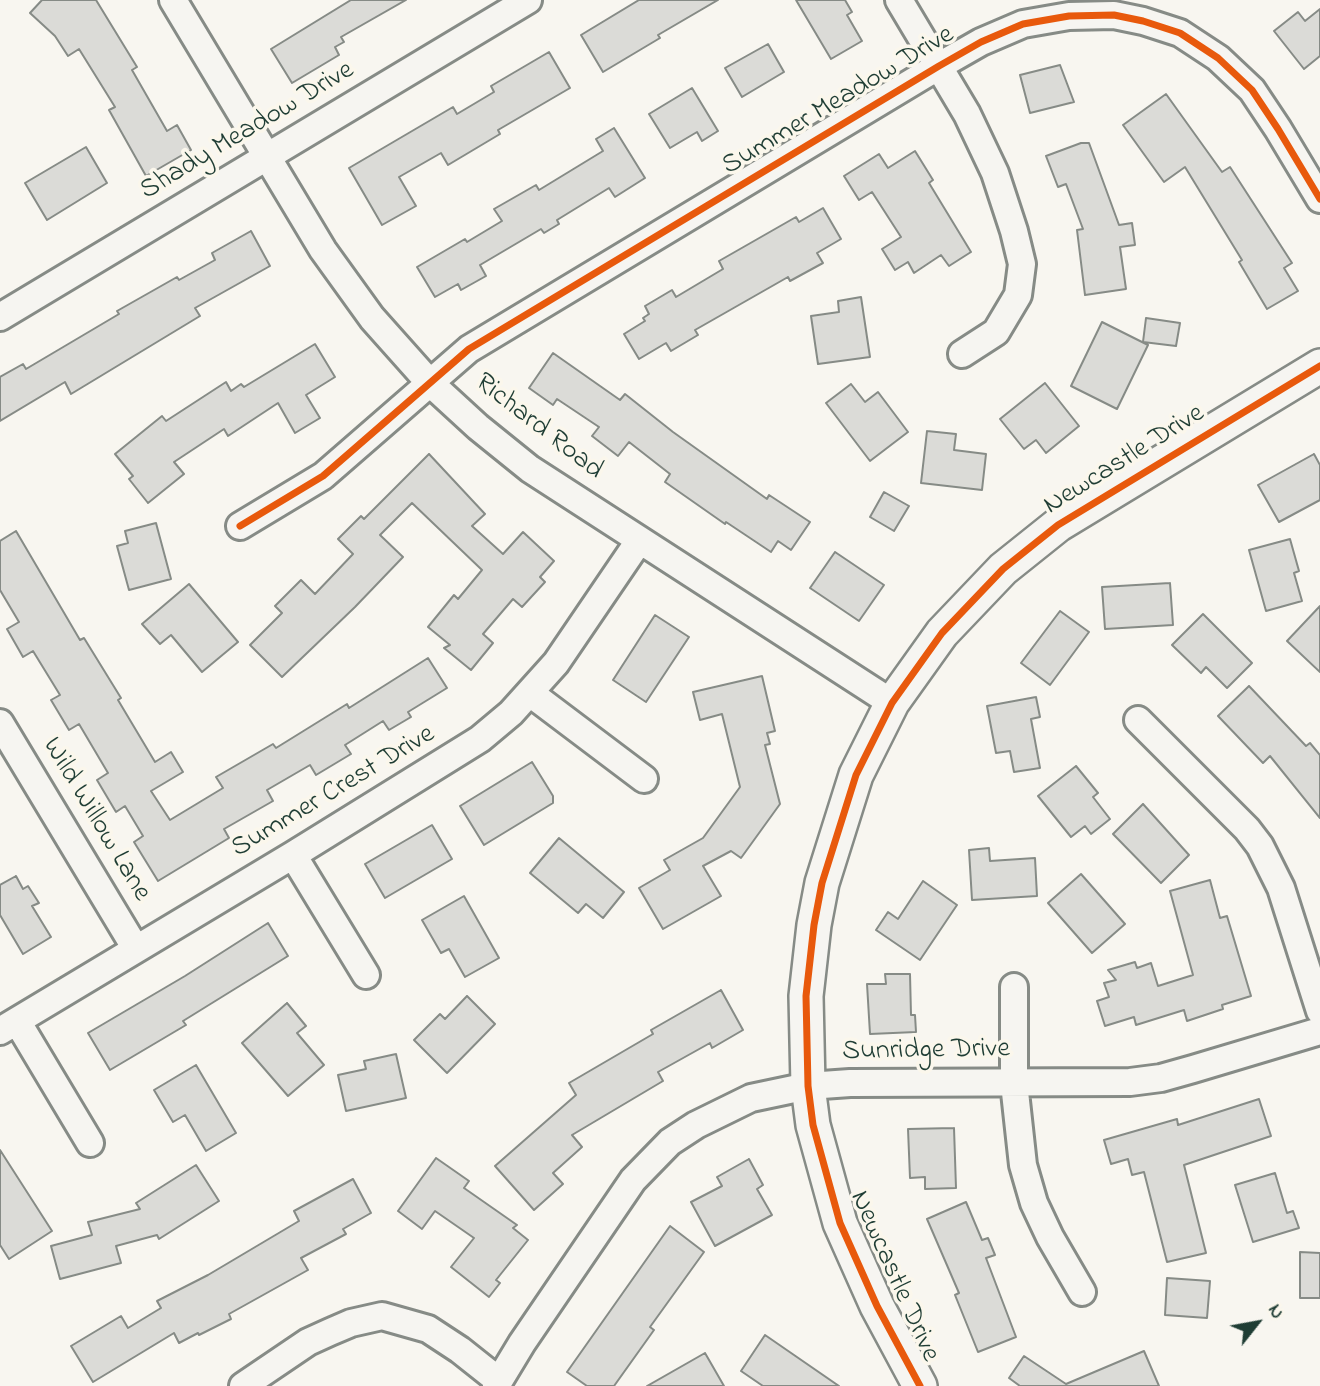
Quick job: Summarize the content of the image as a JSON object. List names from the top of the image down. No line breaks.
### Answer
{"streets":{"street":["Summer Meadow Drive","Shady Meadow Drive","Richard Road","Newcastle Drive","Summer Crest Drive","Wild Willow Lane","Sunridge Drive"]},"crossings":[["Summer Meadow Drive","Richard Road"],["Shady Meadow Drive","Richard Road"],["Richard Road","Newcastle Drive"],["Richard Road","Summer Crest Drive"],["Newcastle Drive","Sunridge Drive"],["Summer Crest Drive","Wild Willow Lane"]],"north":"top right"}
